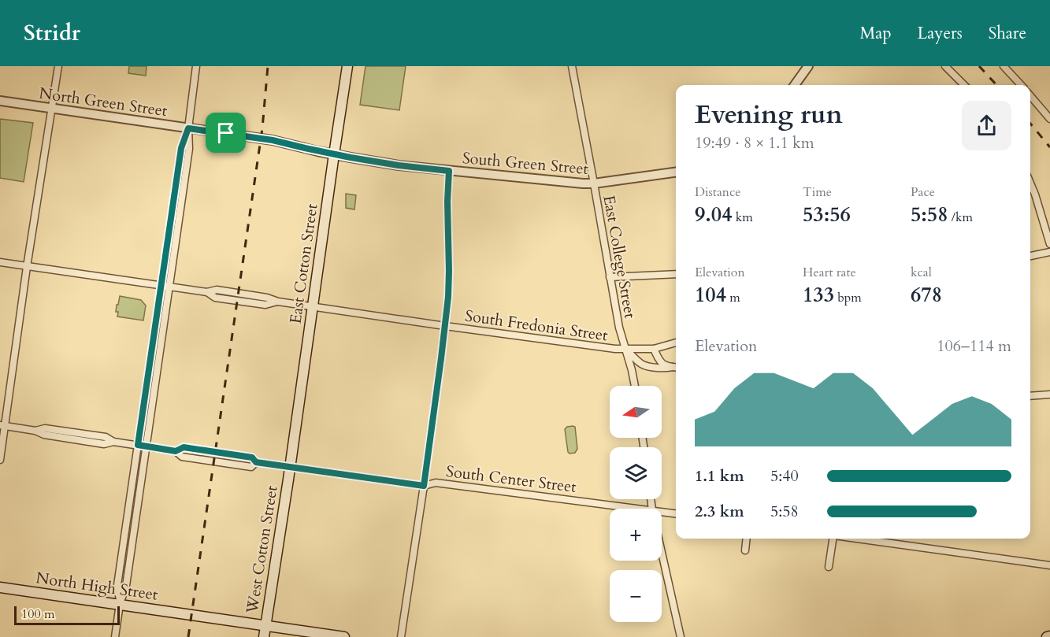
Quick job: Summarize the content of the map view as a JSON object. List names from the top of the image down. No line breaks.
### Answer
{"streets":{"main road":["East Cotton Street","West Cotton Street","North High Street"],"street":["North Green Street","South Green Street","East College Street","South Fredonia Street","South Center Street"]},"crossings":[["North Green Street","South Green Street"],["South Green Street","East College Street"],["South Green Street","East Cotton Street"],["East College Street","South Fredonia Street"],["East Cotton Street","South Fredonia Street"],["East Cotton Street","South Center Street"],["East Cotton Street","West Cotton Street"],["South Center Street","West Cotton Street"],["West Cotton Street","North High Street"]],"scale_bar":"100 m","north":"left","page":{"header":"Stridr","nav":["Map","Layers","Share"],"heading":["Evening run","19:49 · 8 × 1.1 km"],"stats":[["Distance","9.04 km"],["Time","53:56"],["Pace","5:58 /km"],["Elevation","104 m"],["Heart rate","133 bpm"],["kcal","678"]],"chart":["Elevation","106–114 m"],"map_buttons":["+","−"],"list":[{"name":"1.1 km","note":"5:40"},{"name":"2.3 km","note":"5:58"}],"scale":"100 m"}}
